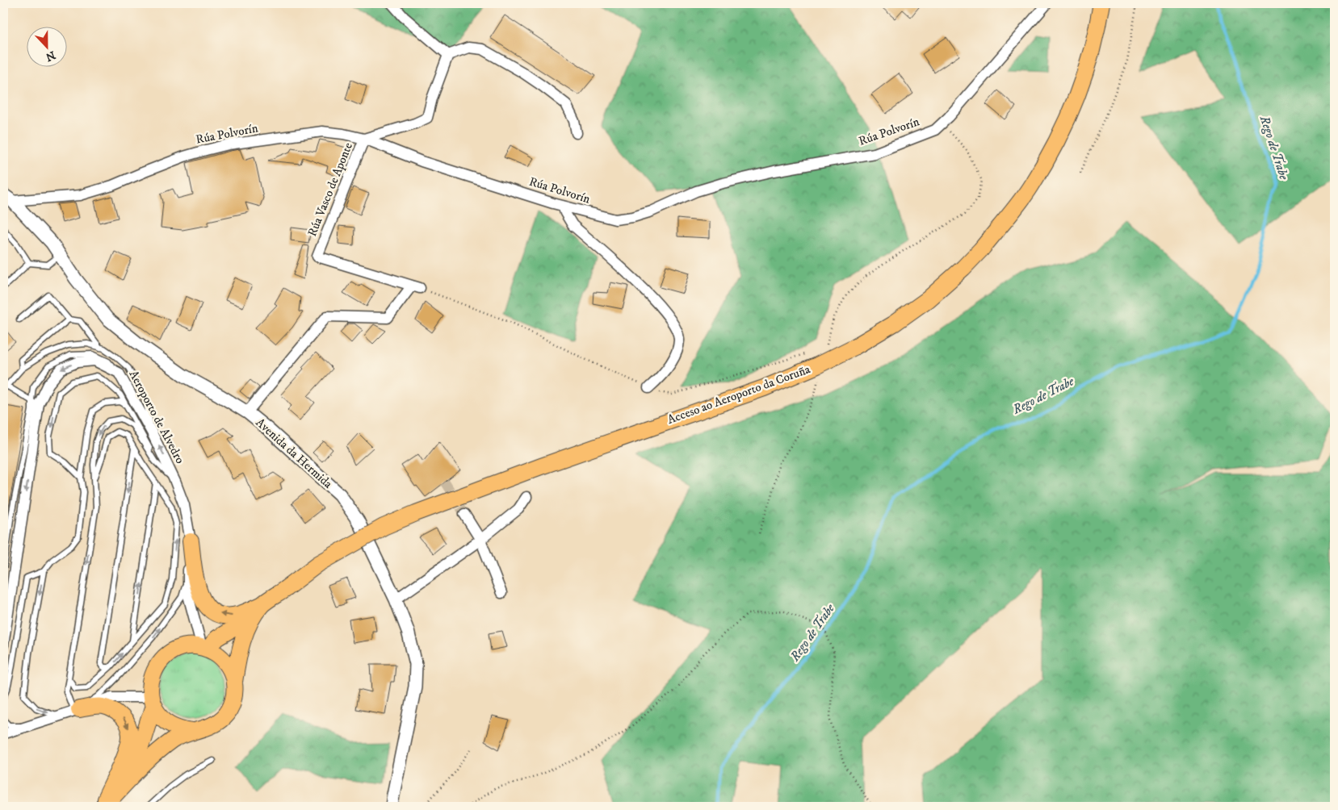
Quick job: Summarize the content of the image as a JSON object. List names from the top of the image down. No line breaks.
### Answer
{"streets":{"highway":["Acceso ao Aeroporto da Coruña"],"street":["Rúa Polvorín","Rúa Vasco de Aponte","Aeroporto de Alvedro","Avenida da Hermida"]},"crossings":[["Rúa Polvorín","Rúa Vasco de Aponte"],["Rúa Polvorín","Avenida da Hermida"],["Acceso ao Aeroporto da Coruña","Aeroporto de Alvedro"]],"water":["Rego de Trabe"],"north":"bottom"}
